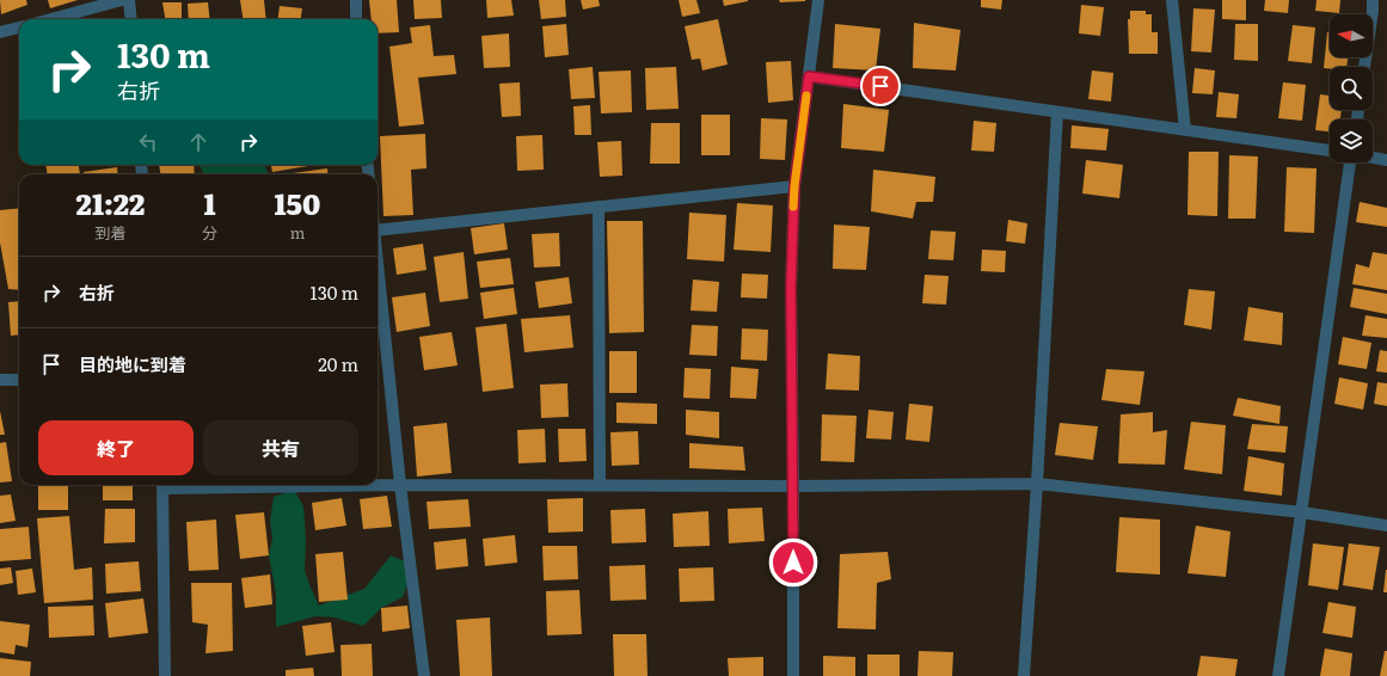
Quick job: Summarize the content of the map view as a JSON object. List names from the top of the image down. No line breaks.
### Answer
{"north":"left","page":{"turn":["130 m","右折"],"eta":["21:22","到着","1","分","150","m"],"list":[{"name":"右折","value":"130 m"},{"name":"目的地に到着","value":"20 m"}],"buttons":["終了","共有"]}}
